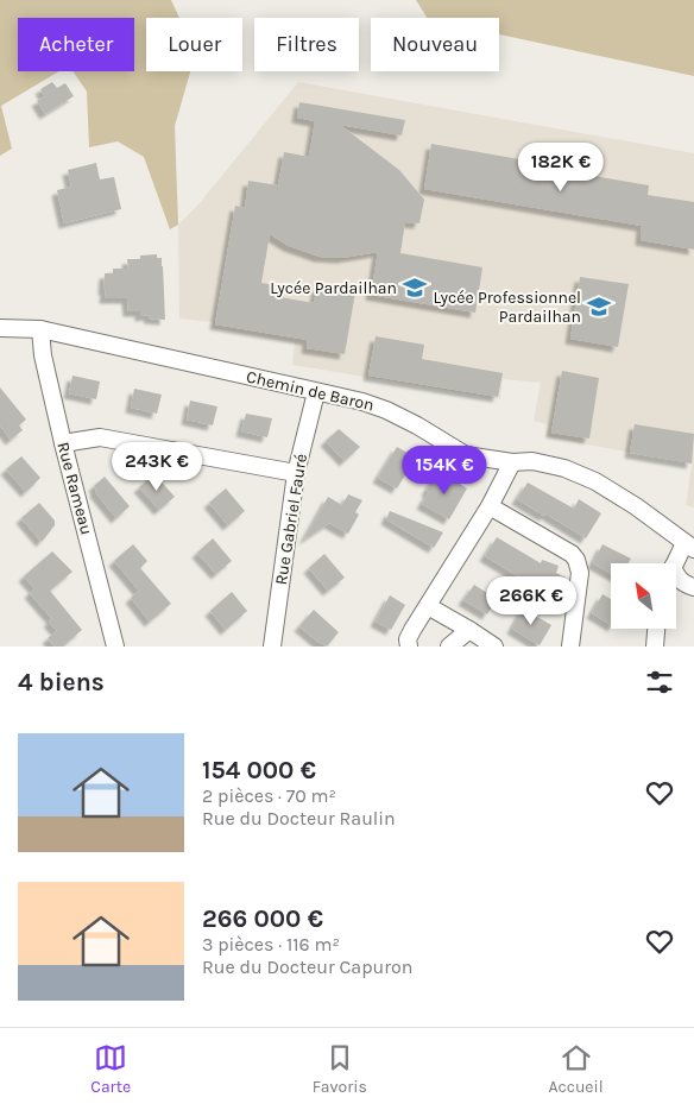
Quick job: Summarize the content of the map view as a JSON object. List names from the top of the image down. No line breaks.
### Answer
{"streets":{"street":["Chemin de Baron","Rue Rameau","Rue Gabriel Fauré"]},"crossings":[["Chemin de Baron","Rue Rameau"],["Chemin de Baron","Rue Gabriel Fauré"]],"places":{"school or university":["Lycée Pardailhan","Lycée Professionnel Pardailhan"]},"north":"top left","page":{"chip":["Acheter","Louer","Filtres","Nouveau"],"price":["182K €","243K €","154K €","266K €"],"heading":"4 biens","list":[{"name":"154 000 €","note":"2 pièces · 70 m² · Rue du Docteur Raulin"},{"name":"266 000 €","note":"3 pièces · 116 m² · Rue du Docteur Capuron"}],"tabs":["Carte","Favoris","Accueil"]}}
